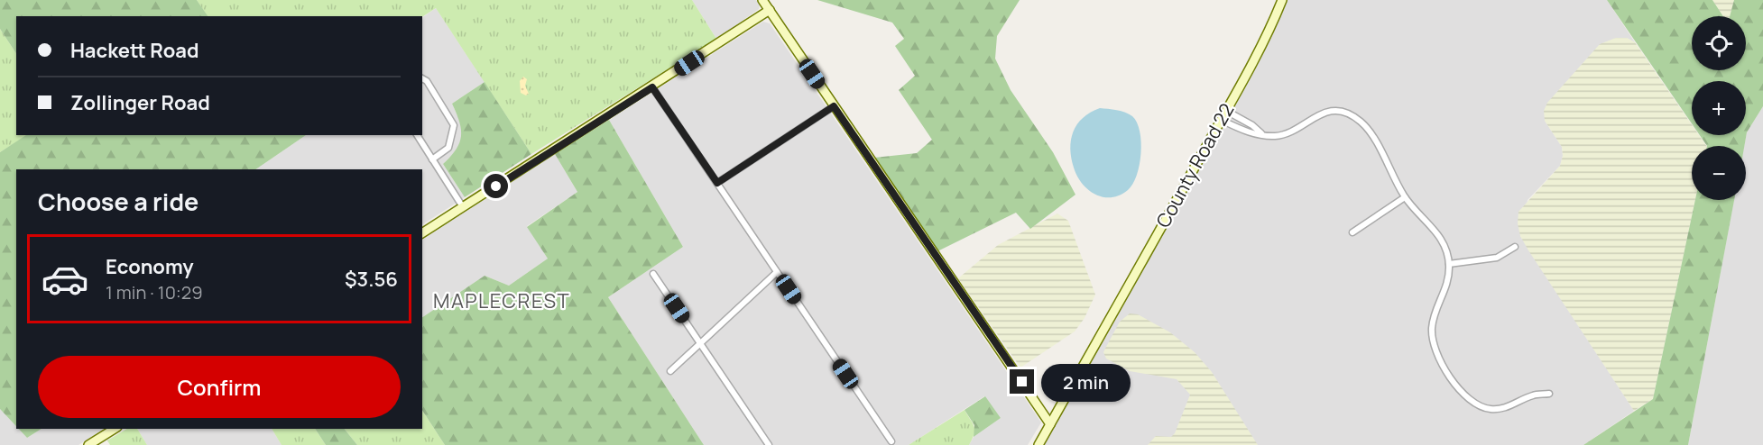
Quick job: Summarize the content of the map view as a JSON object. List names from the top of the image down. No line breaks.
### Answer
{"streets":{"street":["County Road 22"]},"districts":["MAPLECREST"],"page":{"map_buttons":["+","−"],"banner":["Hackett Road","Zollinger Road"],"heading":"Choose a ride","list":[{"name":"Economy","note":"1 min · 10:29","value":"$3.56"}],"buttons":"Confirm","bubble":"2 min"}}
